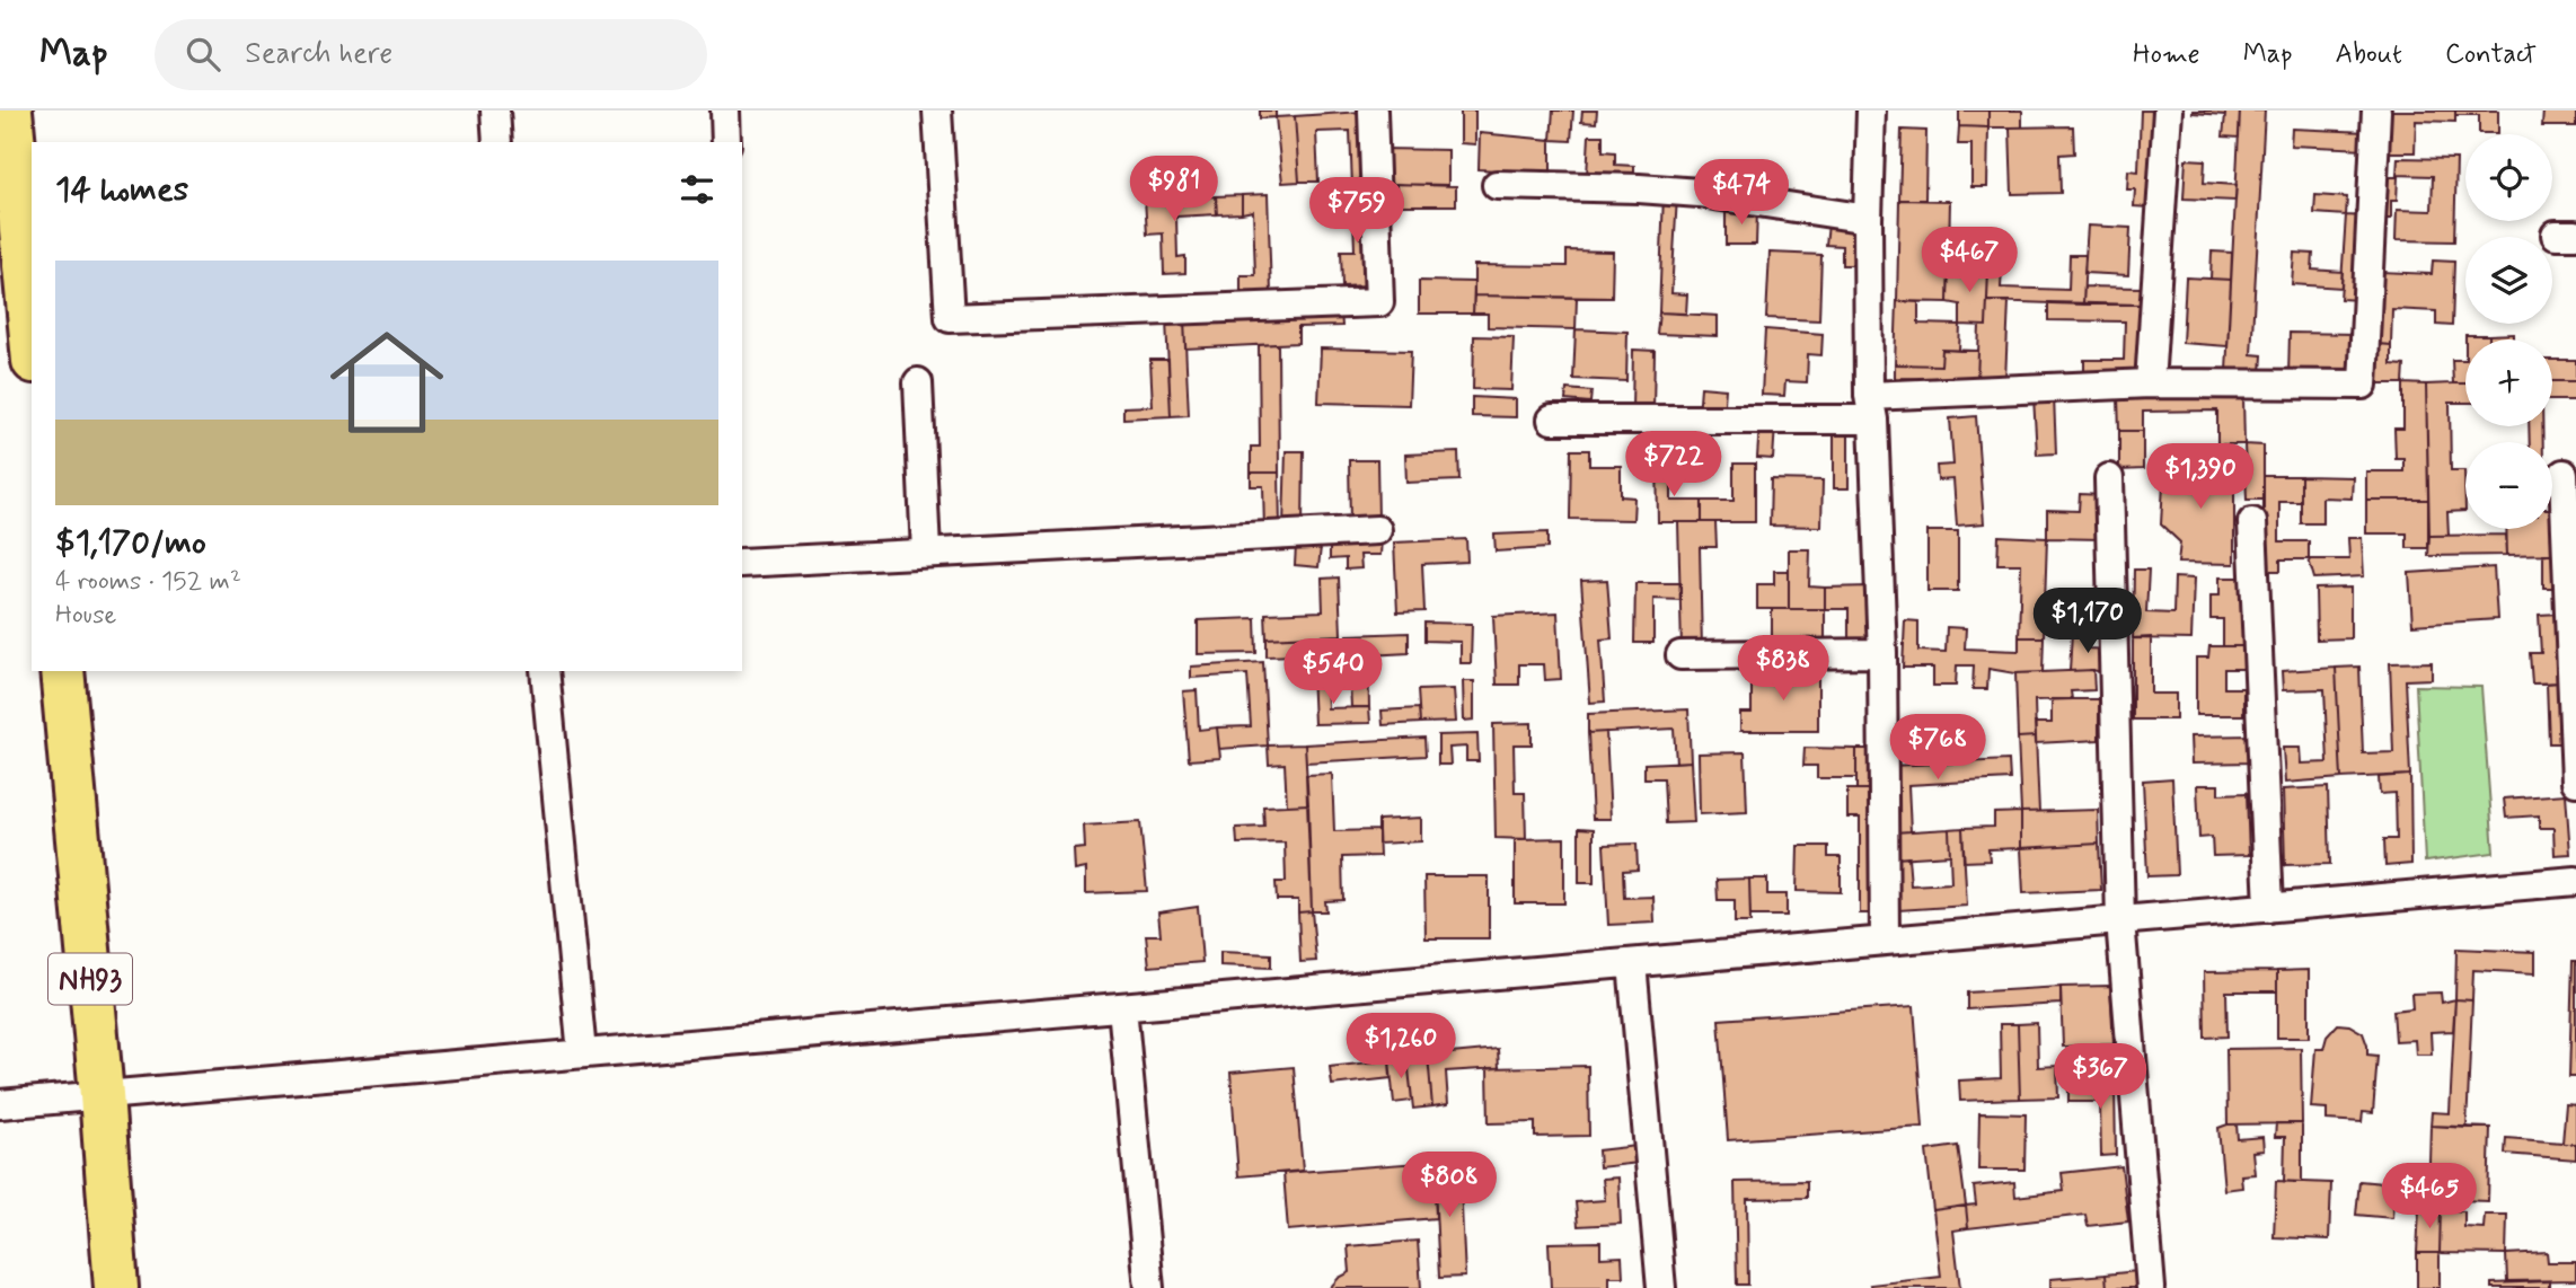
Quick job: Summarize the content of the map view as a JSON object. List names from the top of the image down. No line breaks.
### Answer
{"streets":{"main road":["NH93"]},"page":{"header":"Map","search":"Search here","nav":["Home","Map","About","Contact"],"map_buttons":["+","−"],"heading":"14 homes","price":["$981","$474","$759","$467","$722","$1,390","$1,170","$838","$540","$768","$1,260","$367","$808","$465"],"list":[{"name":"$1,170/mo","note":"4 rooms · 152 m² · House"}]}}
